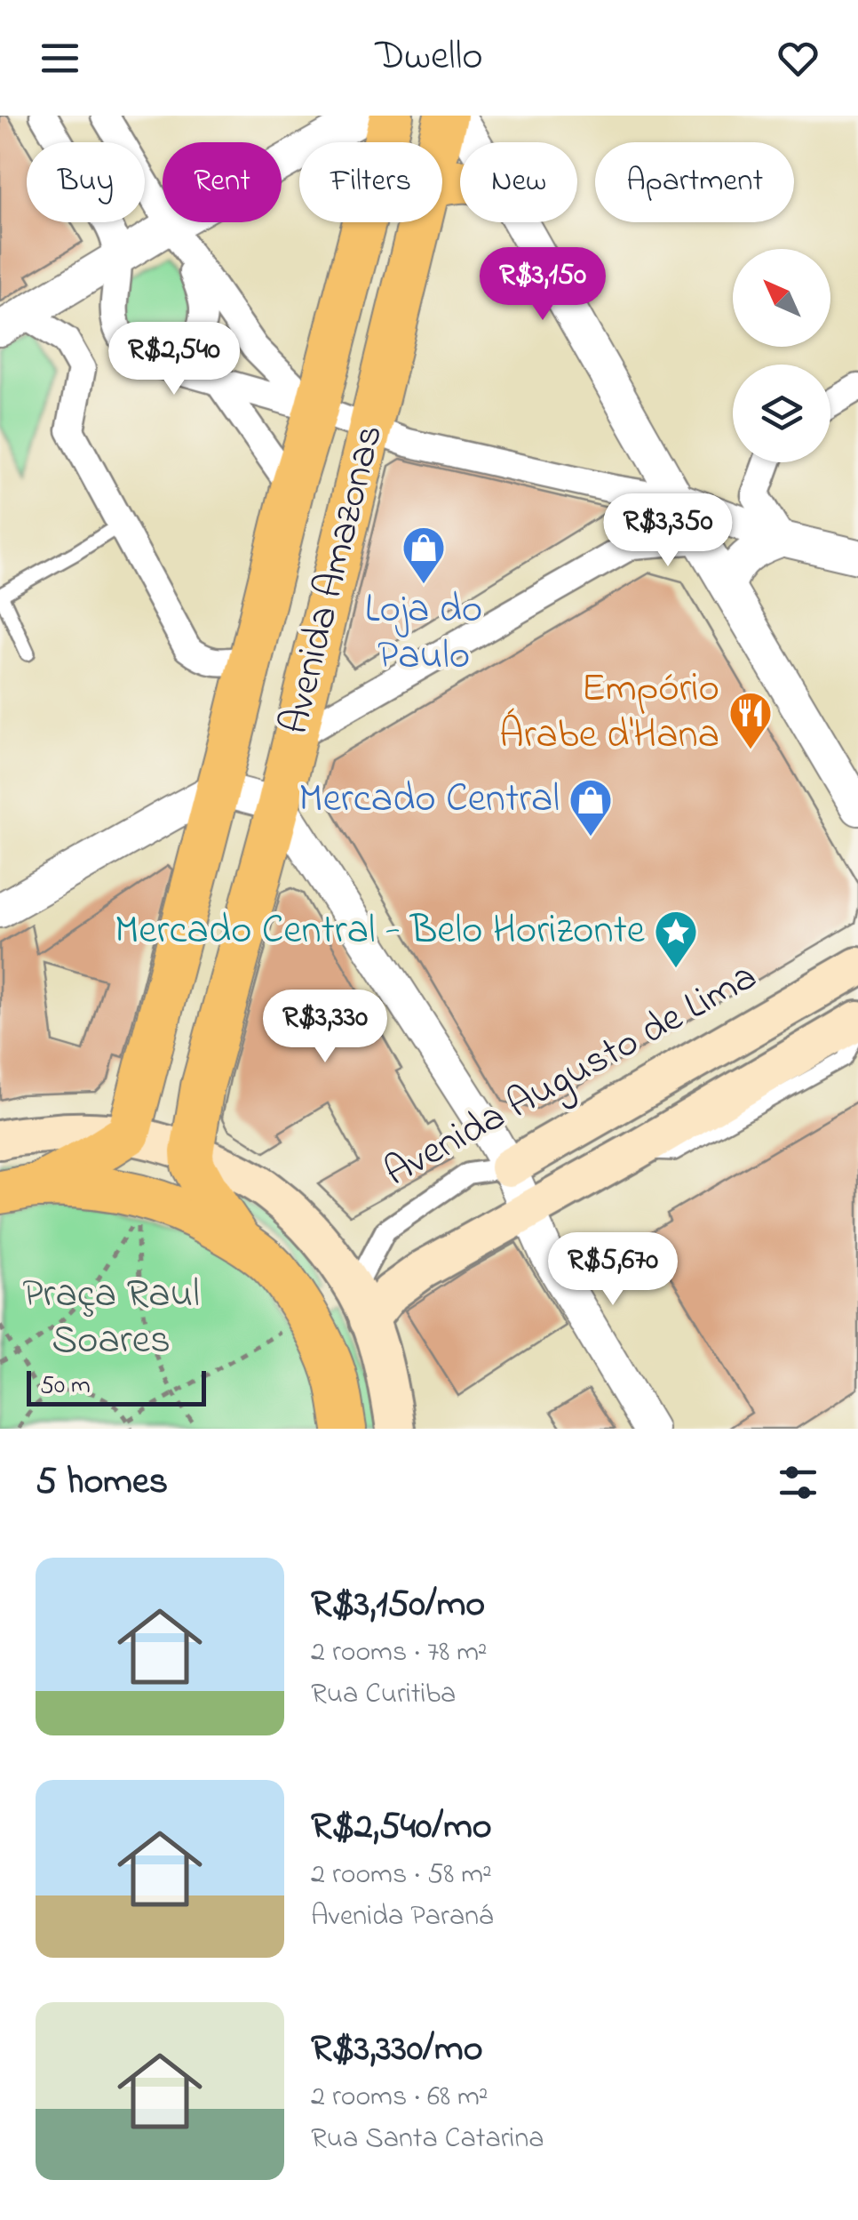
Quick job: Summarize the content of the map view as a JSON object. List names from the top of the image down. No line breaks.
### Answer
{"streets":{"main road":["Avenida Amazonas","Avenida Augusto de Lima"]},"parks":["Praça Raul Soares"],"places":{"shop":["Loja do Paulo","Mercado Central"],"restaurant":["Empório Árabe d'Hana"],"place":["Mercado Central - Belo Horizonte"]},"scale_bar":"50 m","north":"top left","page":{"header":"Dwello","chip":["Buy","Rent","Filters","New","Apartment"],"price":["R$3,150","R$2,540","R$3,350","R$3,330","R$5,670"],"scale":"50 m","heading":"5 homes","list":[{"name":"R$3,150/mo","note":"2 rooms · 78 m² · Rua Curitiba"},{"name":"R$2,540/mo","note":"2 rooms · 58 m² · Avenida Paraná"},{"name":"R$3,330/mo","note":"2 rooms · 68 m² · Rua Santa Catarina"}]}}
